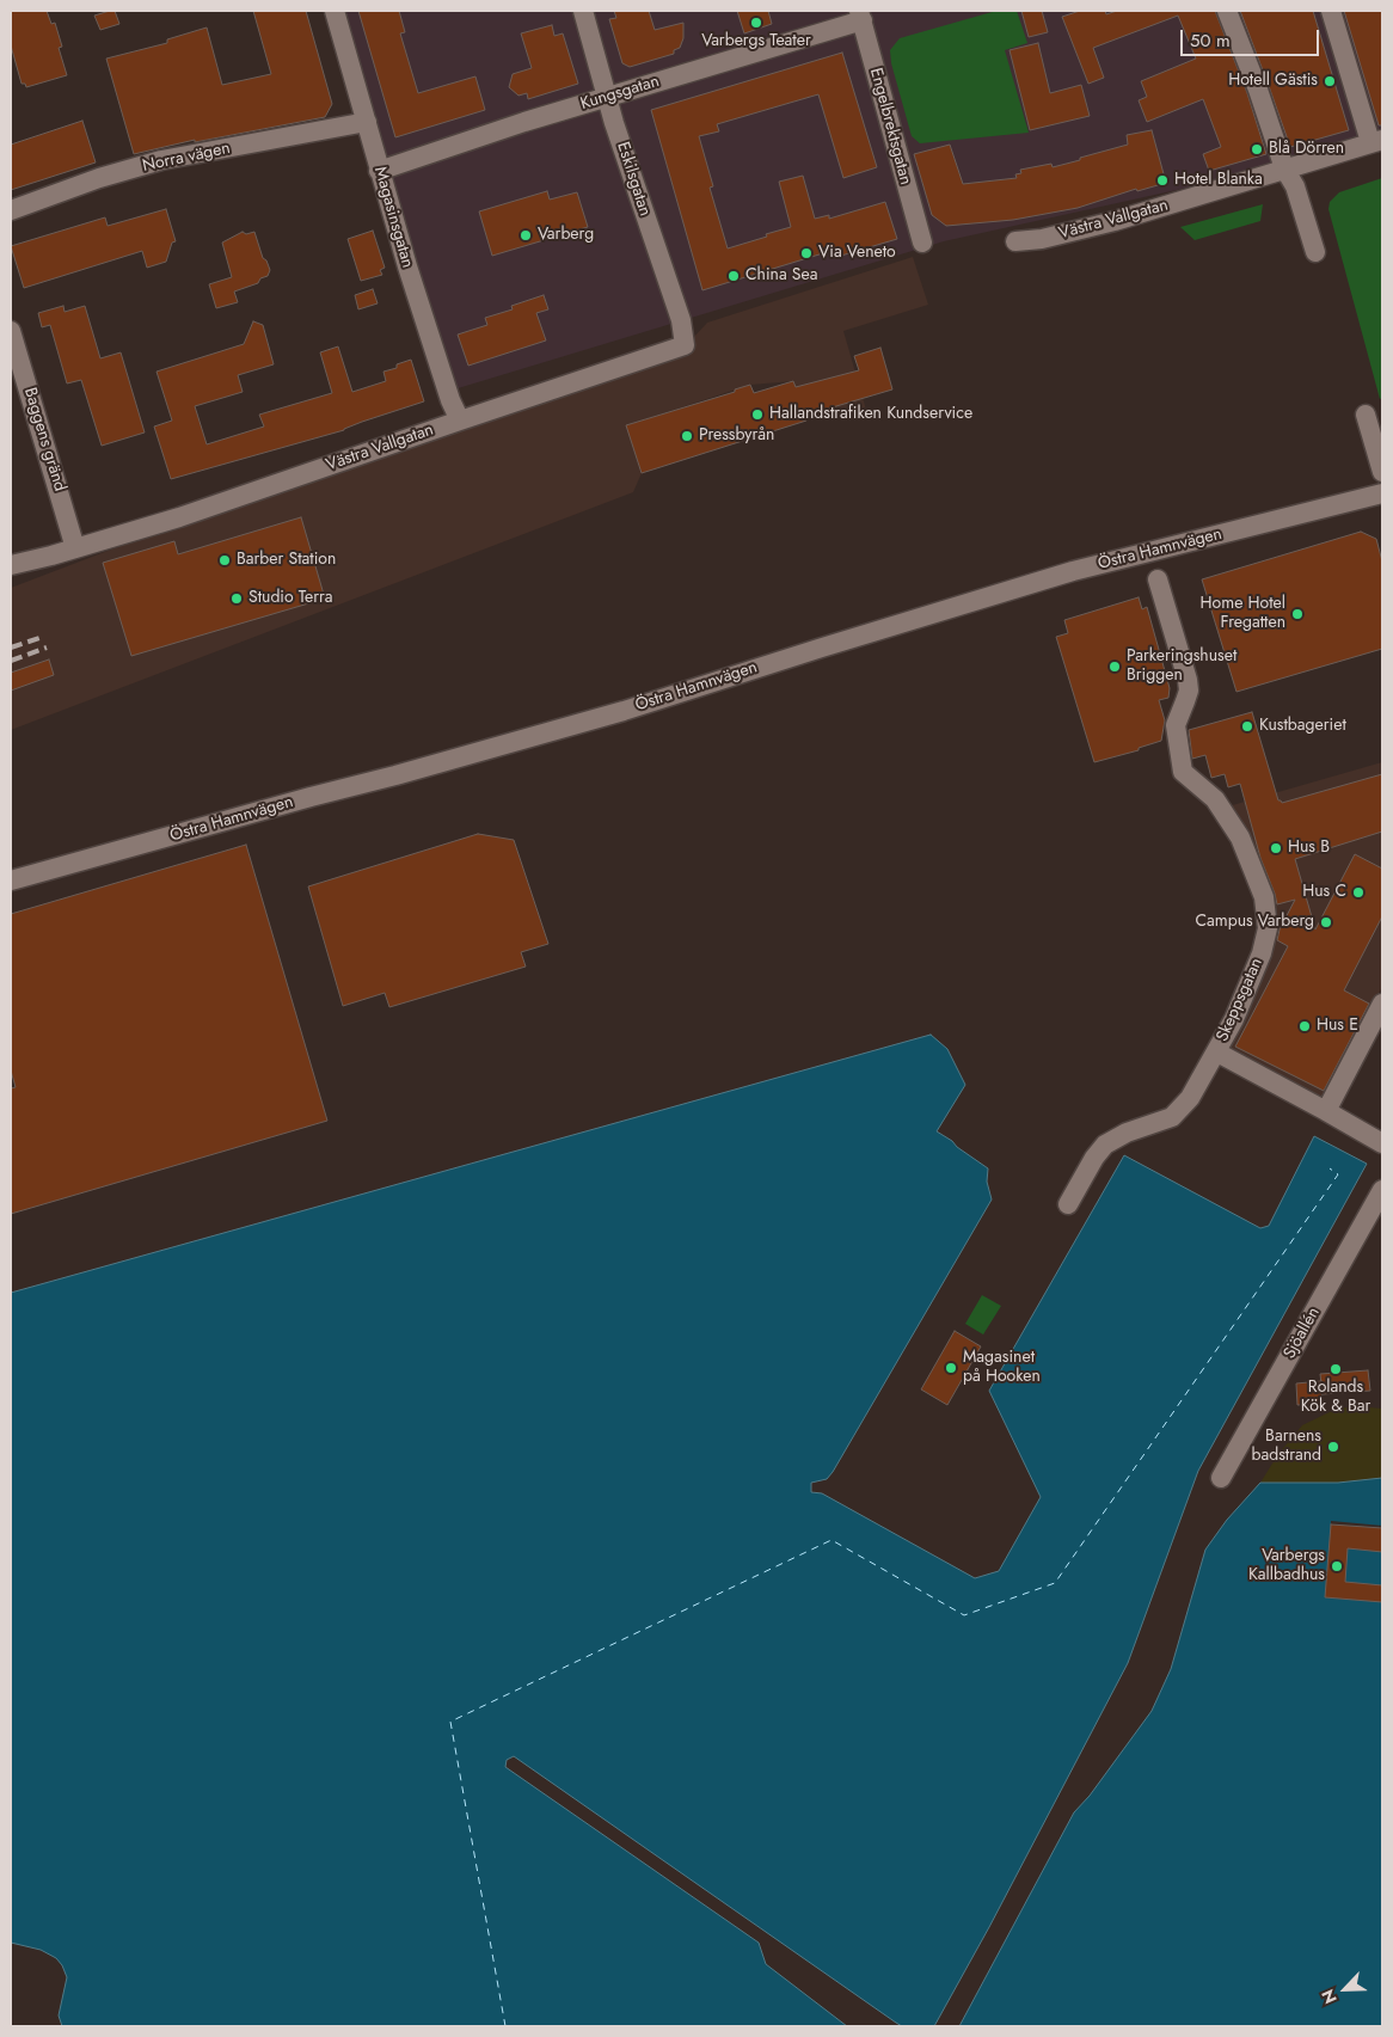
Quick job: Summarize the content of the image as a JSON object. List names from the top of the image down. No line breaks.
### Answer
{"streets":{"street":["Kungsgatan","Engelbrektsgatan","Norra vägen","Eskilsgatan","Magasinsgatan","Västra Vallgatan","Baggens gränd","Östra Hamnvägen","Skeppsgatan","Sjöallén"]},"crossings":[["Kungsgatan","Engelbrektsgatan"],["Kungsgatan","Eskilsgatan"],["Kungsgatan","Magasinsgatan"],["Norra vägen","Magasinsgatan"],["Eskilsgatan","Västra Vallgatan"],["Magasinsgatan","Västra Vallgatan"],["Västra Vallgatan","Baggens gränd"]],"places":["Varbergs Teater","Hotell Gästis","Blå Dörren","Hotel Blanka","Varberg","Via Veneto","China Sea","Hallandstrafiken Kundservice","Pressbyrån","Barber Station","Studio Terra","Home Hotel Fregatten","Parkeringshuset Briggen","Kustbageriet","Hus B","Hus C","Campus Varberg","Hus E","Magasinet på Hooken","Rolands Kök & Bar","Barnens badstrand","Varbergs Kallbadhus"],"scale_bar":"50 m","north":"bottom left"}
